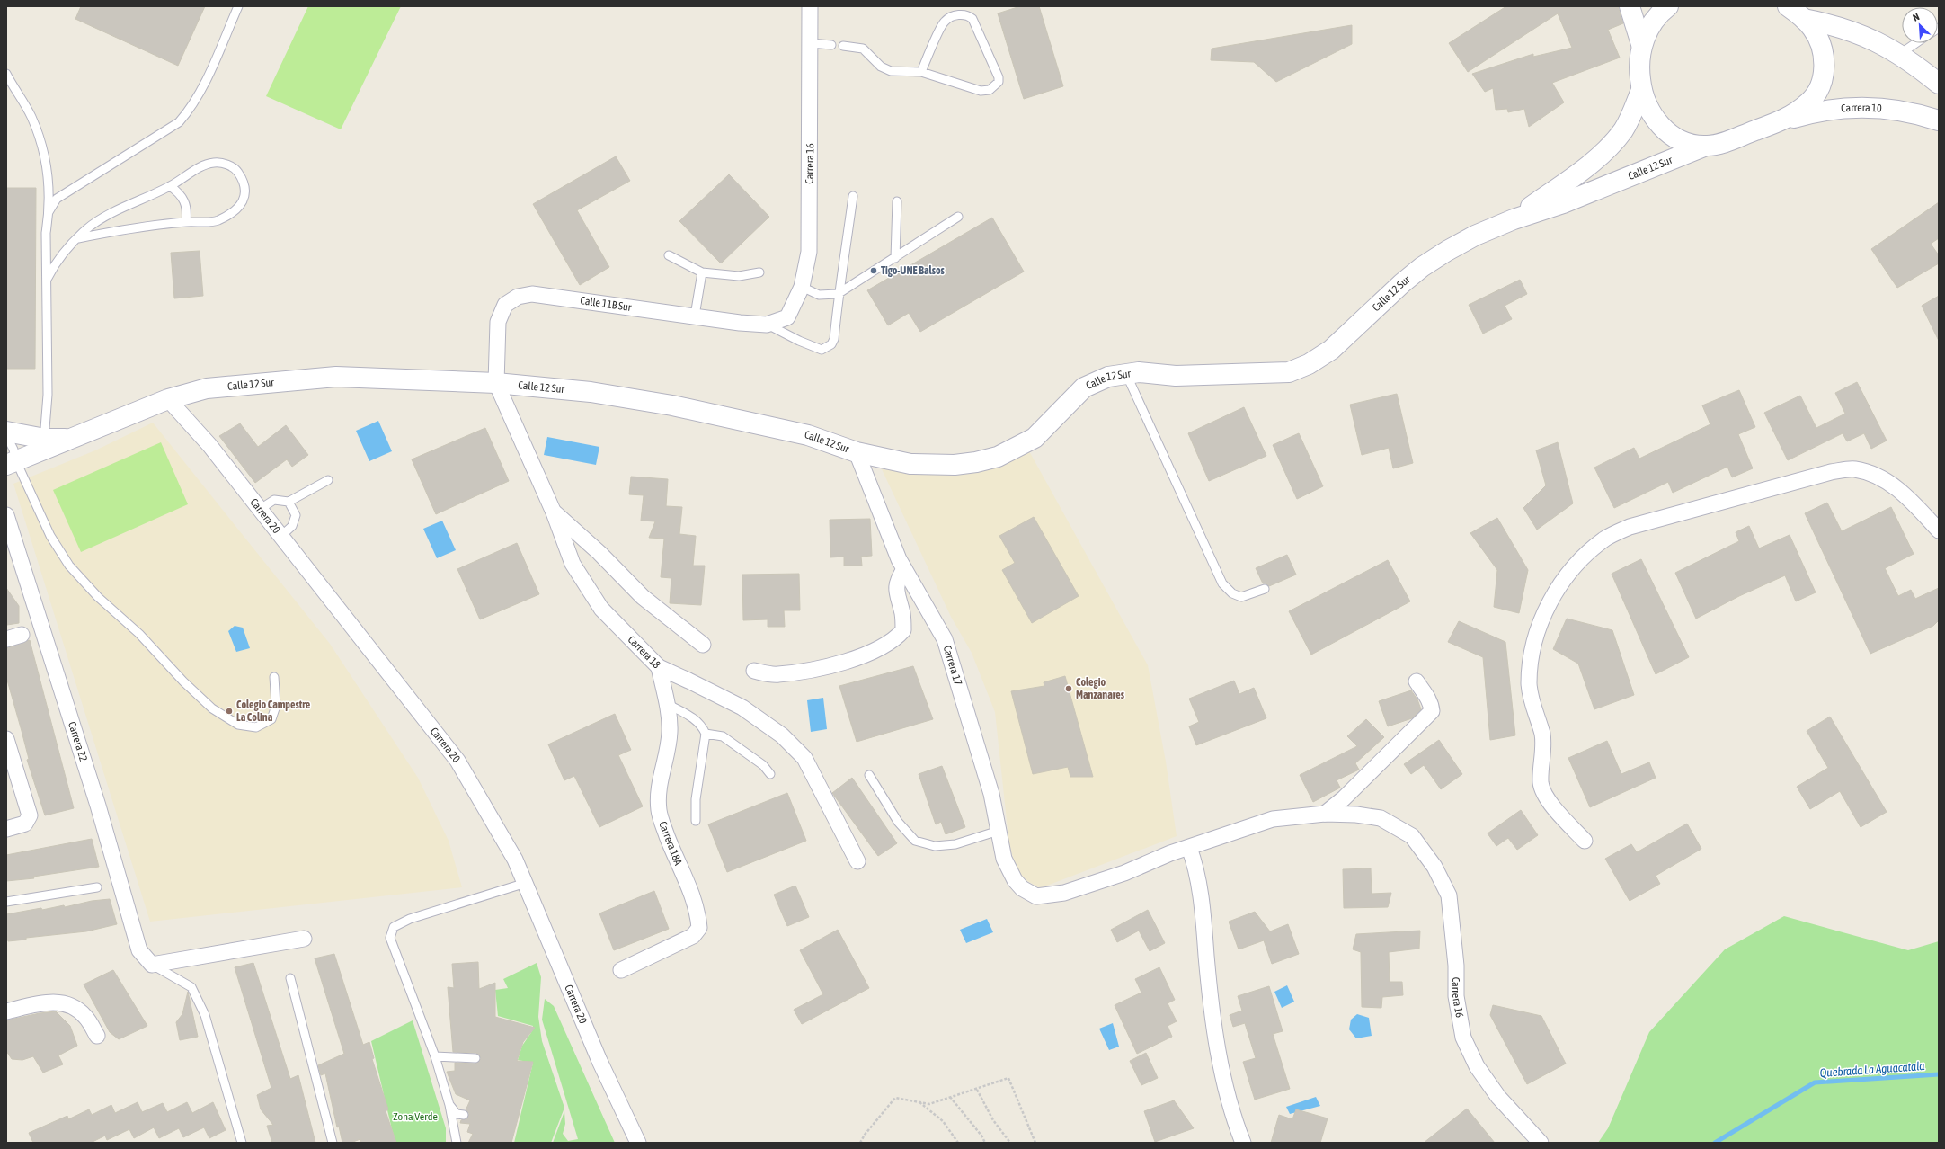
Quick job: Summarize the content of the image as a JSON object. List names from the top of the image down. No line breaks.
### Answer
{"streets":{"main road":["Carrera 10","Calle 12 Sur"],"street":["Carrera 16","Calle 11B Sur","Carrera 20","Carrera 18","Carrera 17","Carrera 22","Carrera 18A"]},"crossings":[["Carrera 16","Calle 11B Sur"],["Calle 12 Sur","Calle 11B Sur"],["Calle 12 Sur","Carrera 20"],["Calle 12 Sur","Carrera 18"],["Calle 12 Sur","Carrera 17"],["Calle 11B Sur","Carrera 18"],["Carrera 18","Carrera 18A"]],"water":["Quebrada La Aguacatala"],"parks":["Zona Verde"],"places":["Tigo-UNE Balsos","Colegio Manzanares","Colegio Campestre La Colina"],"north":"top left"}
